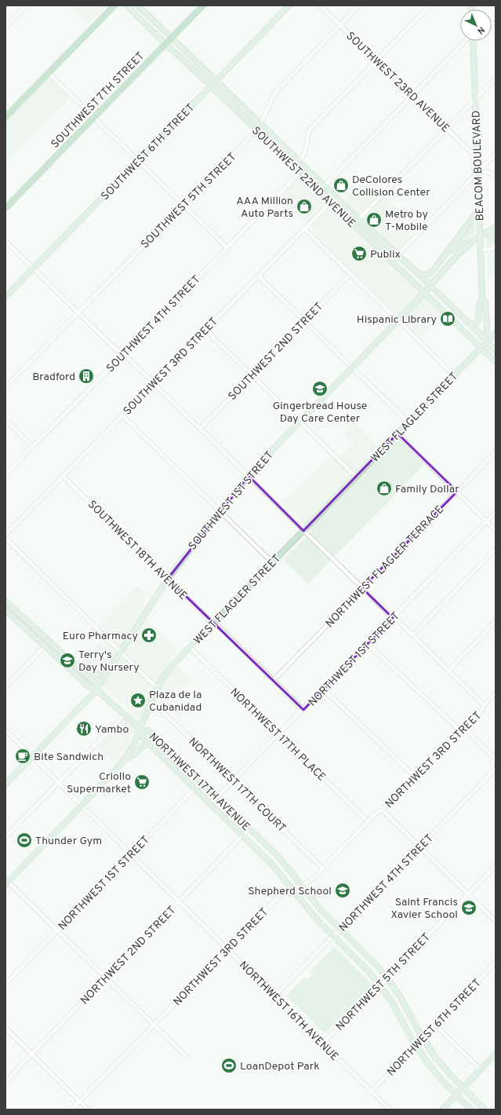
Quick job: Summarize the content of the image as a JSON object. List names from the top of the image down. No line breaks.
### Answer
{"streets":{"main road":["SOUTHWEST 7TH STREET","SOUTHWEST 6TH STREET","BEACOM BOULEVARD","SOUTHWEST 22ND AVENUE","WEST FLAGLER STREET","SOUTHWEST 1ST STREET","NORTHWEST 17TH AVENUE"],"street":["SOUTHWEST 23RD AVENUE","SOUTHWEST 5TH STREET","SOUTHWEST 4TH STREET","SOUTHWEST 2ND STREET","SOUTHWEST 3RD STREET","SOUTHWEST 18TH AVENUE","NORTHWEST FLAGLER TERRACE","NORTHWEST 1ST STREET","NORTHWEST 17TH PLACE","NORTHWEST 3RD STREET","NORTHWEST 17TH COURT","NORTHWEST 4TH STREET","NORTHWEST 2ND STREET","NORTHWEST 5TH STREET","NORTHWEST 16TH AVENUE","NORTHWEST 6TH STREET"]},"crossings":[["SOUTHWEST 23RD AVENUE","BEACOM BOULEVARD"],["SOUTHWEST 23RD AVENUE","SOUTHWEST 5TH STREET"],["SOUTHWEST 7TH STREET","SOUTHWEST 22ND AVENUE"],["SOUTHWEST 6TH STREET","SOUTHWEST 22ND AVENUE"],["BEACOM BOULEVARD","SOUTHWEST 22ND AVENUE"],["BEACOM BOULEVARD","WEST FLAGLER STREET"],["BEACOM BOULEVARD","SOUTHWEST 1ST STREET"],["SOUTHWEST 22ND AVENUE","SOUTHWEST 5TH STREET"],["SOUTHWEST 22ND AVENUE","SOUTHWEST 4TH STREET"],["SOUTHWEST 22ND AVENUE","SOUTHWEST 3RD STREET"],["SOUTHWEST 22ND AVENUE","WEST FLAGLER STREET"],["SOUTHWEST 22ND AVENUE","SOUTHWEST 1ST STREET"],["SOUTHWEST 3RD STREET","SOUTHWEST 18TH AVENUE"],["WEST FLAGLER STREET","SOUTHWEST 18TH AVENUE"],["WEST FLAGLER STREET","NORTHWEST 17TH PLACE"],["WEST FLAGLER STREET","NORTHWEST 17TH AVENUE"],["WEST FLAGLER STREET","NORTHWEST 17TH COURT"],["WEST FLAGLER STREET","NORTHWEST 16TH AVENUE"],["SOUTHWEST 1ST STREET","SOUTHWEST 18TH AVENUE"],["SOUTHWEST 1ST STREET","NORTHWEST 16TH AVENUE"],["SOUTHWEST 18TH AVENUE","NORTHWEST FLAGLER TERRACE"],["SOUTHWEST 18TH AVENUE","NORTHWEST 1ST STREET"],["NORTHWEST 1ST STREET","NORTHWEST 17TH PLACE"],["NORTHWEST 1ST STREET","NORTHWEST 17TH AVENUE"],["NORTHWEST 1ST STREET","NORTHWEST 17TH COURT"],["NORTHWEST 1ST STREET","NORTHWEST 16TH AVENUE"],["NORTHWEST 17TH PLACE","NORTHWEST 3RD STREET"],["NORTHWEST 3RD STREET","NORTHWEST 17TH AVENUE"],["NORTHWEST 3RD STREET","NORTHWEST 17TH COURT"],["NORTHWEST 3RD STREET","NORTHWEST 16TH AVENUE"],["NORTHWEST 17TH AVENUE","NORTHWEST 4TH STREET"],["NORTHWEST 17TH AVENUE","NORTHWEST 2ND STREET"],["NORTHWEST 17TH AVENUE","NORTHWEST 5TH STREET"],["NORTHWEST 17TH AVENUE","NORTHWEST 6TH STREET"],["NORTHWEST 4TH STREET","NORTHWEST 16TH AVENUE"],["NORTHWEST 2ND STREET","NORTHWEST 16TH AVENUE"],["NORTHWEST 5TH STREET","NORTHWEST 16TH AVENUE"],["NORTHWEST 16TH AVENUE","NORTHWEST 6TH STREET"]],"places":{"shop":["DeColores Collision Center","AAA Million Auto Parts","Metro by T-Mobile","Family Dollar"],"supermarket":["Publix","Criollo Supermarket"],"library":["Hispanic Library"],"building":["Bradford"],"school or university":["Gingerbread House Day Care Center","Terry's Day Nursery","Shepherd School","Saint Francis Xavier School"],"pharmacy":["Euro Pharmacy"],"place":["Plaza de la Cubanidad"],"restaurant":["Yambo"],"cafe":["Bite Sandwich"],"sports":["Thunder Gym","LoanDepot Park"]},"north":"bottom right"}
